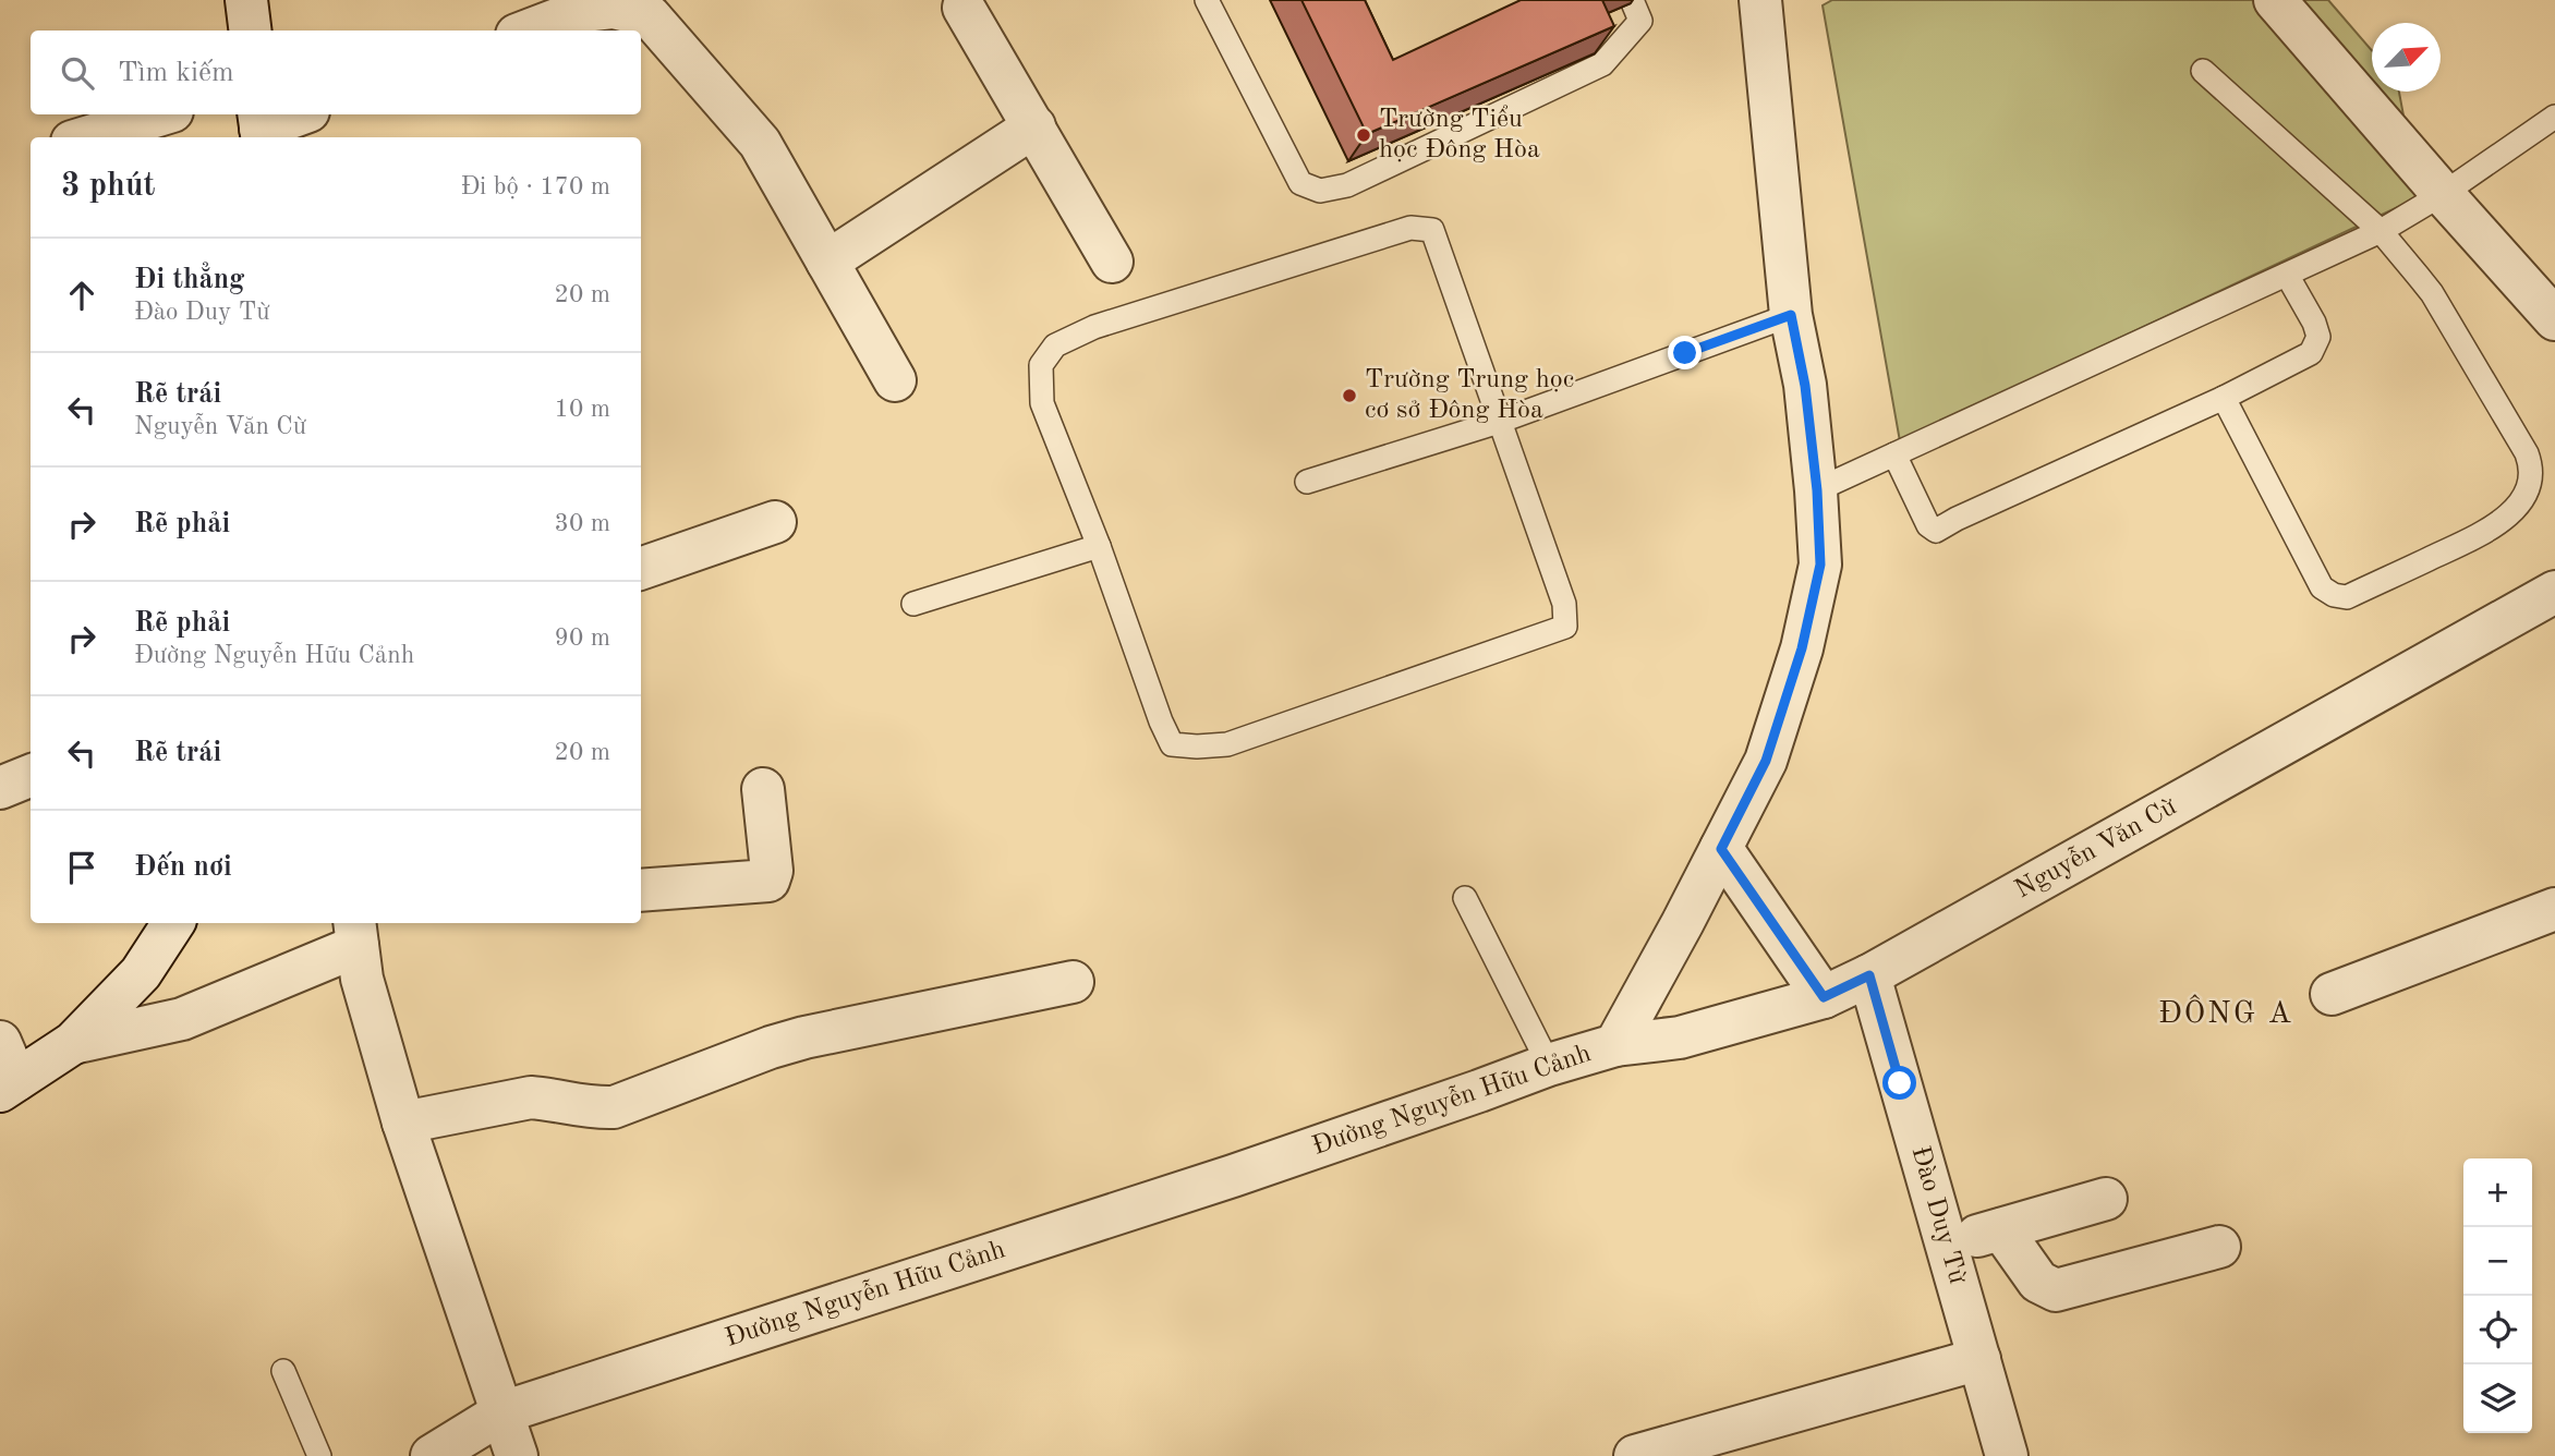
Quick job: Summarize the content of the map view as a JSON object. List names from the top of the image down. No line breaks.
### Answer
{"streets":{"street":["Nguyễn Văn Cừ","Đường Nguyễn Hữu Cảnh","Đào Duy Từ"]},"crossings":[["Nguyễn Văn Cừ","Đường Nguyễn Hữu Cảnh"],["Nguyễn Văn Cừ","Đào Duy Từ"]],"districts":["ĐÔNG A"],"places":["Trường Tiểu học Đông Hòa","Trường Trung học cơ sở Đông Hòa"],"north":"top right","page":{"search":"Tìm kiếm","heading":["3 phút","Đi bộ · 170 m"],"list":[["Đi thẳng","Đào Duy Từ","20 m"],["Rẽ trái","Nguyễn Văn Cừ","10 m"],["Rẽ phải","30 m"],["Rẽ phải","Đường Nguyễn Hữu Cảnh","90 m"],["Rẽ trái","20 m"],"Đến nơi"],"map_buttons":["+","−"]}}
